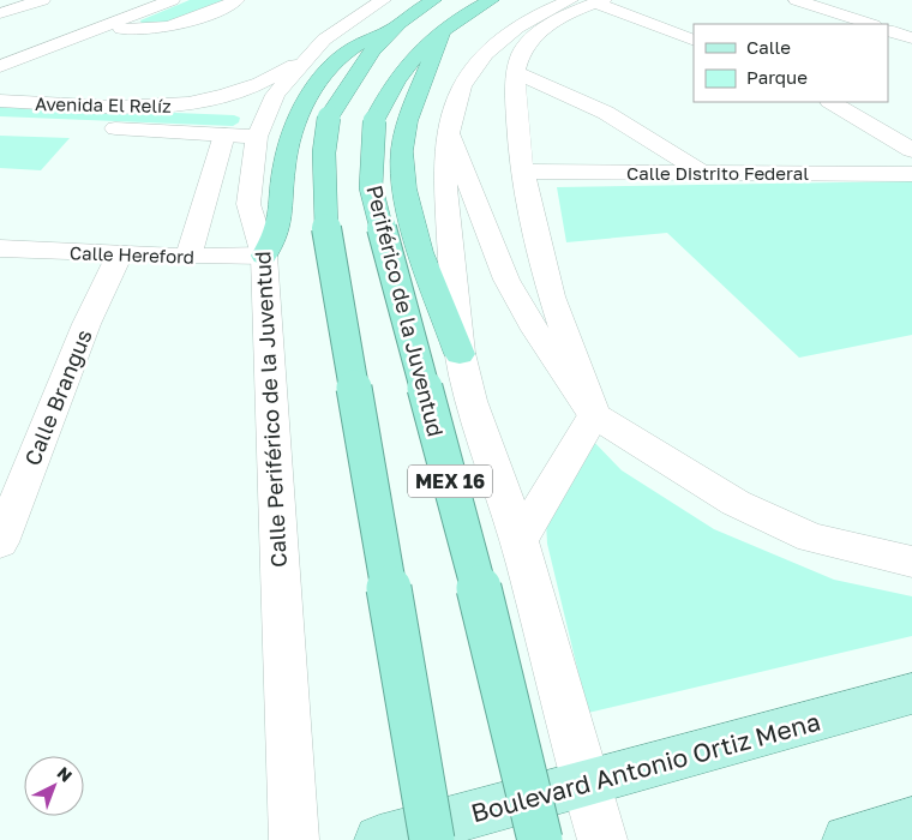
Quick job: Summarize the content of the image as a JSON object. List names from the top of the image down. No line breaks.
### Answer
{"streets":{"highway":["Periférico de la Juventud","MEX 16"],"main road":["Boulevard Antonio Ortiz Mena"],"street":["Avenida El Relíz","Calle Distrito Federal","Calle Hereford","Calle Brangus","Calle Periférico de la Juventud"]},"crossings":[["Avenida El Relíz","Calle Periférico de la Juventud"],["Calle Hereford","Calle Brangus"],["Calle Hereford","Calle Periférico de la Juventud"]],"legend":["Calle","Parque"],"north":"top right"}
